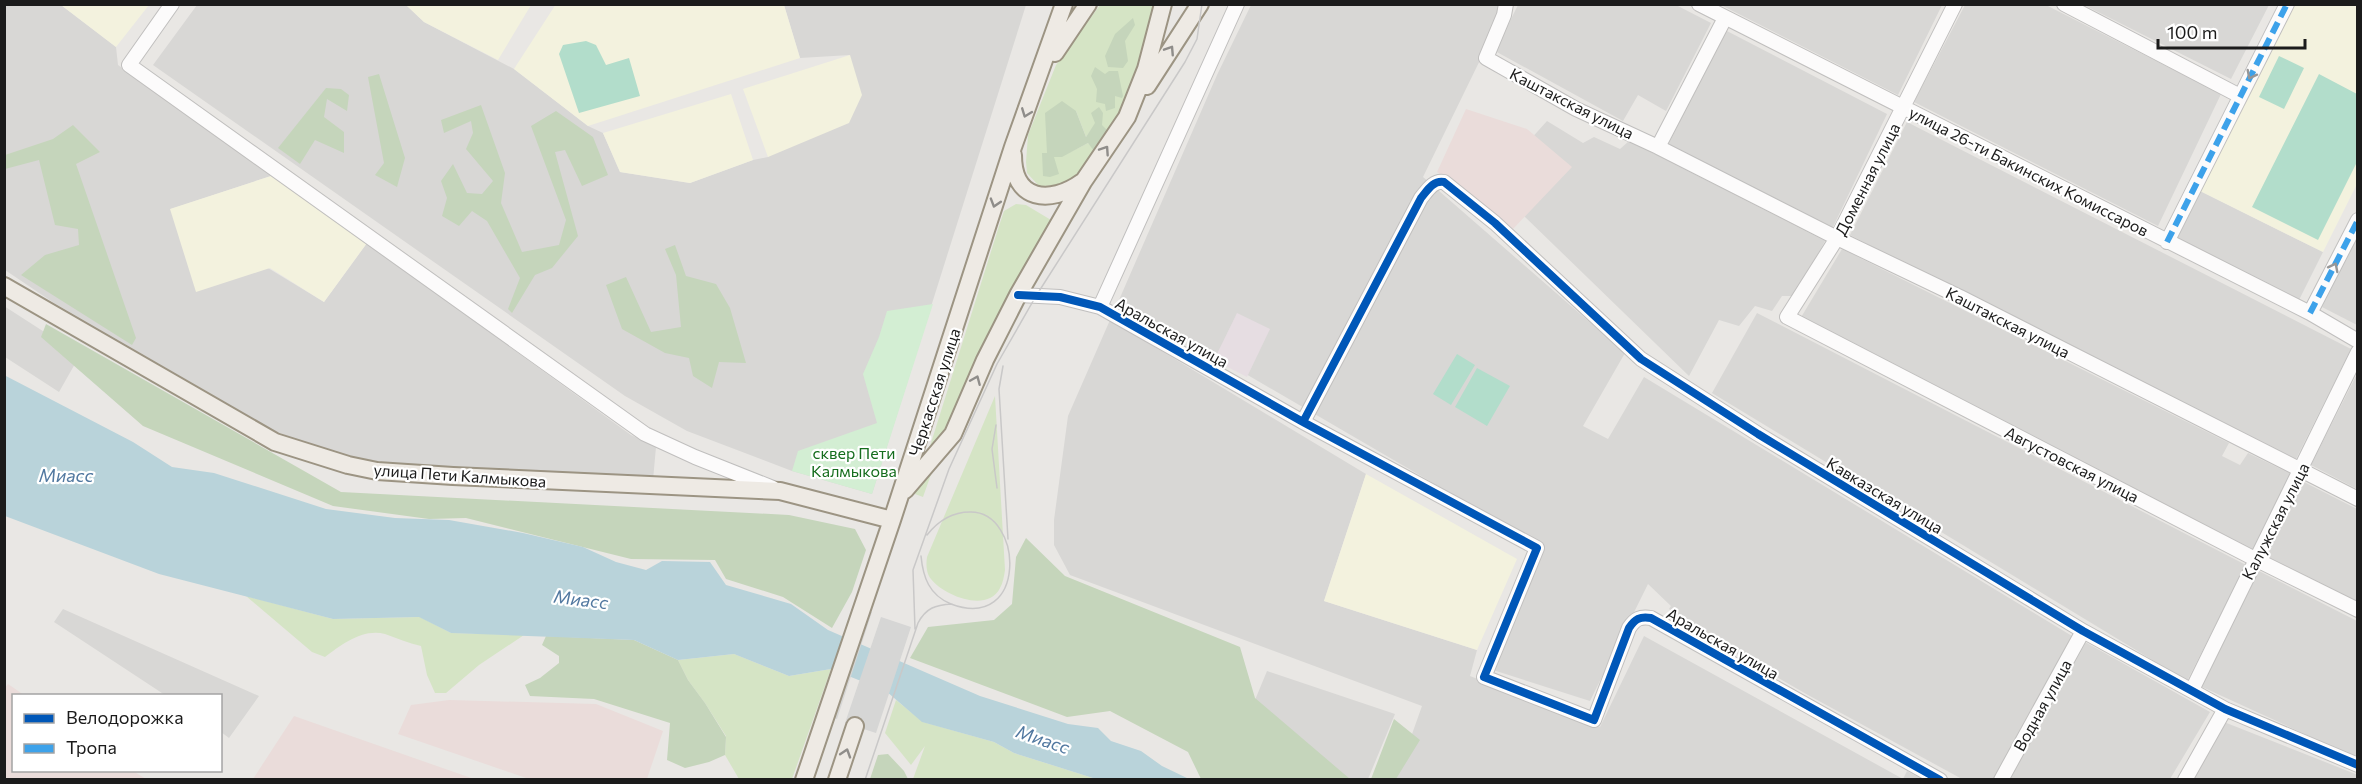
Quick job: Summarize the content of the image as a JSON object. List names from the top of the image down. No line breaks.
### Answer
{"streets":{"main road":["Черкасская улица","улица Пети Калмыкова"],"street":["Каштакская улица","улица 26-ти Бакинских Комиссаров","Доменная улица","Аральская улица","Августовская улица","Кавказская улица","Калужская улица","Водная улица"]},"crossings":[["Каштакская улица","Доменная улица"],["Каштакская улица","Калужская улица"],["улица 26-ти Бакинских Комиссаров","Доменная улица"],["Доменная улица","Августовская улица"],["Аральская улица","Черкасская улица"],["Аральская улица","Кавказская улица"],["Черкасская улица","улица Пети Калмыкова"],["Августовская улица","Калужская улица"],["Кавказская улица","Калужская улица"],["Кавказская улица","Водная улица"]],"water":["Миасс"],"parks":["сквер Пети Калмыкова"],"legend":["Велодорожка","Тропа"],"scale_bar":"100 m"}
